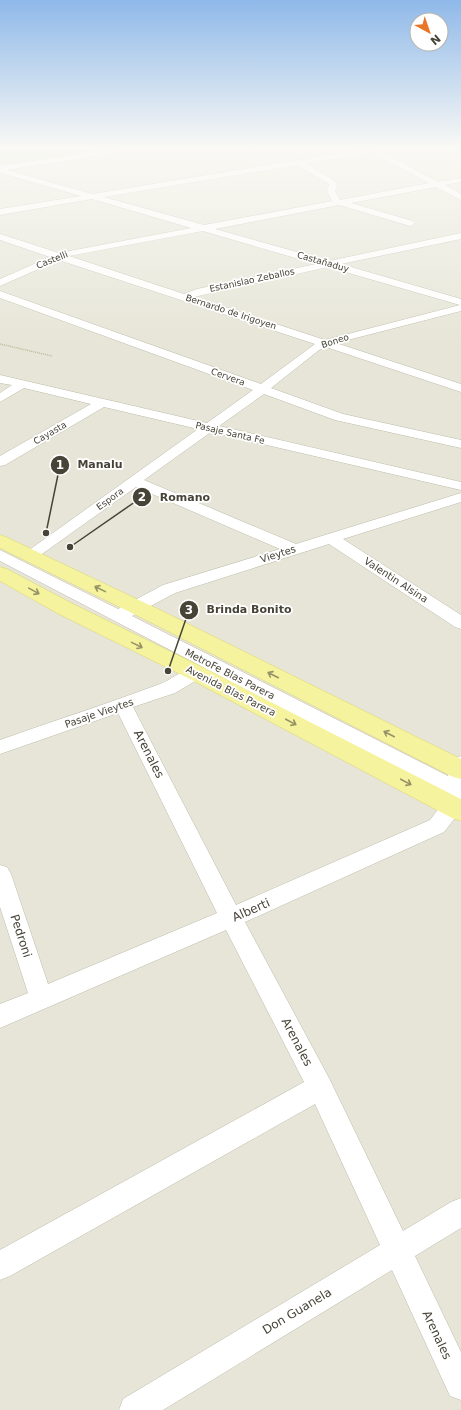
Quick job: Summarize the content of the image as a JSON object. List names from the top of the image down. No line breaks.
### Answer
{"streets":{"main road":["Avenida Blas Parera"],"street":["Castelli","Castañaduy","Estanislao Zeballos","Bernardo de Irigoyen","Boneo","Cervera","Cayasta","Pasaje Santa Fe","Espora","Vieytes","Valentin Alsina","Pasaje Vieytes","Arenales","Alberti","Pedroni","Don Guanela"]},"crossings":[["Castelli","Castañaduy"],["Castelli","Bernardo de Irigoyen"],["Castañaduy","Estanislao Zeballos"],["Estanislao Zeballos","Bernardo de Irigoyen"],["Bernardo de Irigoyen","Boneo"],["Boneo","Cervera"],["Boneo","Pasaje Santa Fe"],["Boneo","Espora"],["Cayasta","Pasaje Santa Fe"],["Pasaje Santa Fe","Espora"],["Espora","Avenida Blas Parera"],["Vieytes","Valentin Alsina"],["Vieytes","Avenida Blas Parera"],["Avenida Blas Parera","Pasaje Vieytes"],["Avenida Blas Parera","Alberti"],["Pasaje Vieytes","Arenales"],["Arenales","Alberti"],["Arenales","Don Guanela"],["Alberti","Pedroni"]],"places":["Manalu","Romano","Brinda Bonito"],"north":"bottom right"}
